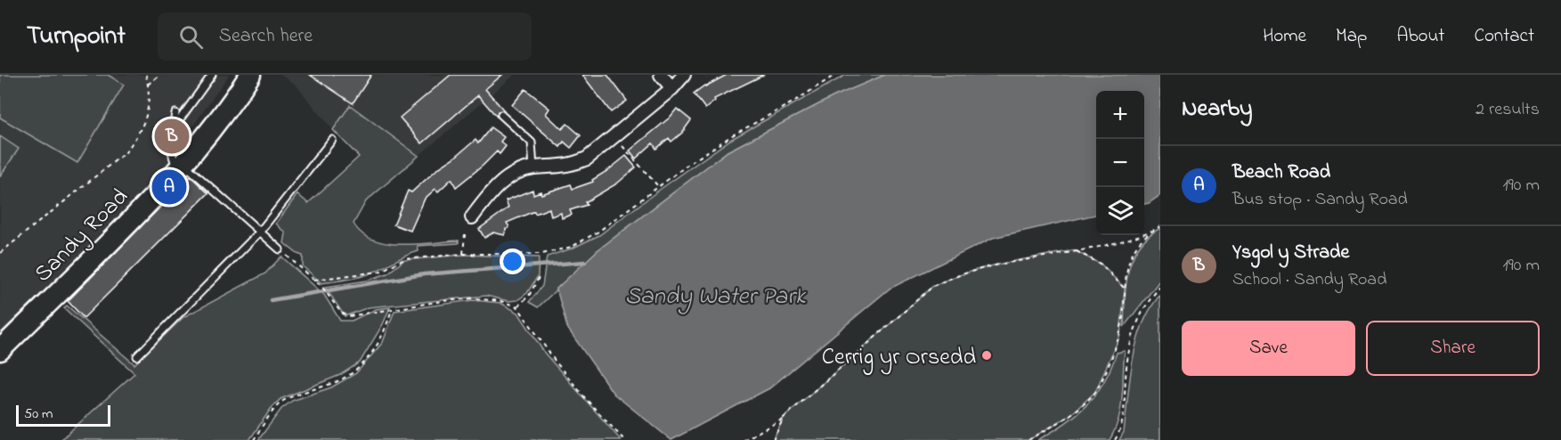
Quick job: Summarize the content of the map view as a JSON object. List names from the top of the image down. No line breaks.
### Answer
{"streets":{"main road":["Sandy Road"]},"water":["Sandy Water Park"],"places":["Cerrig yr Orsedd"],"scale_bar":"50 m","page":{"header":"Turnpoint","search":"Search here","nav":["Home","Map","About","Contact"],"heading":["Nearby","2 results"],"map_buttons":["+","−"],"pins":["B","A"],"list":[{"mark":"A","name":"Beach Road","note":"Bus stop · Sandy Road","value":"190 m"},{"mark":"B","name":"Ysgol y Strade","note":"School · Sandy Road","value":"190 m"}],"buttons":["Save","Share"],"scale":"50 m"}}
